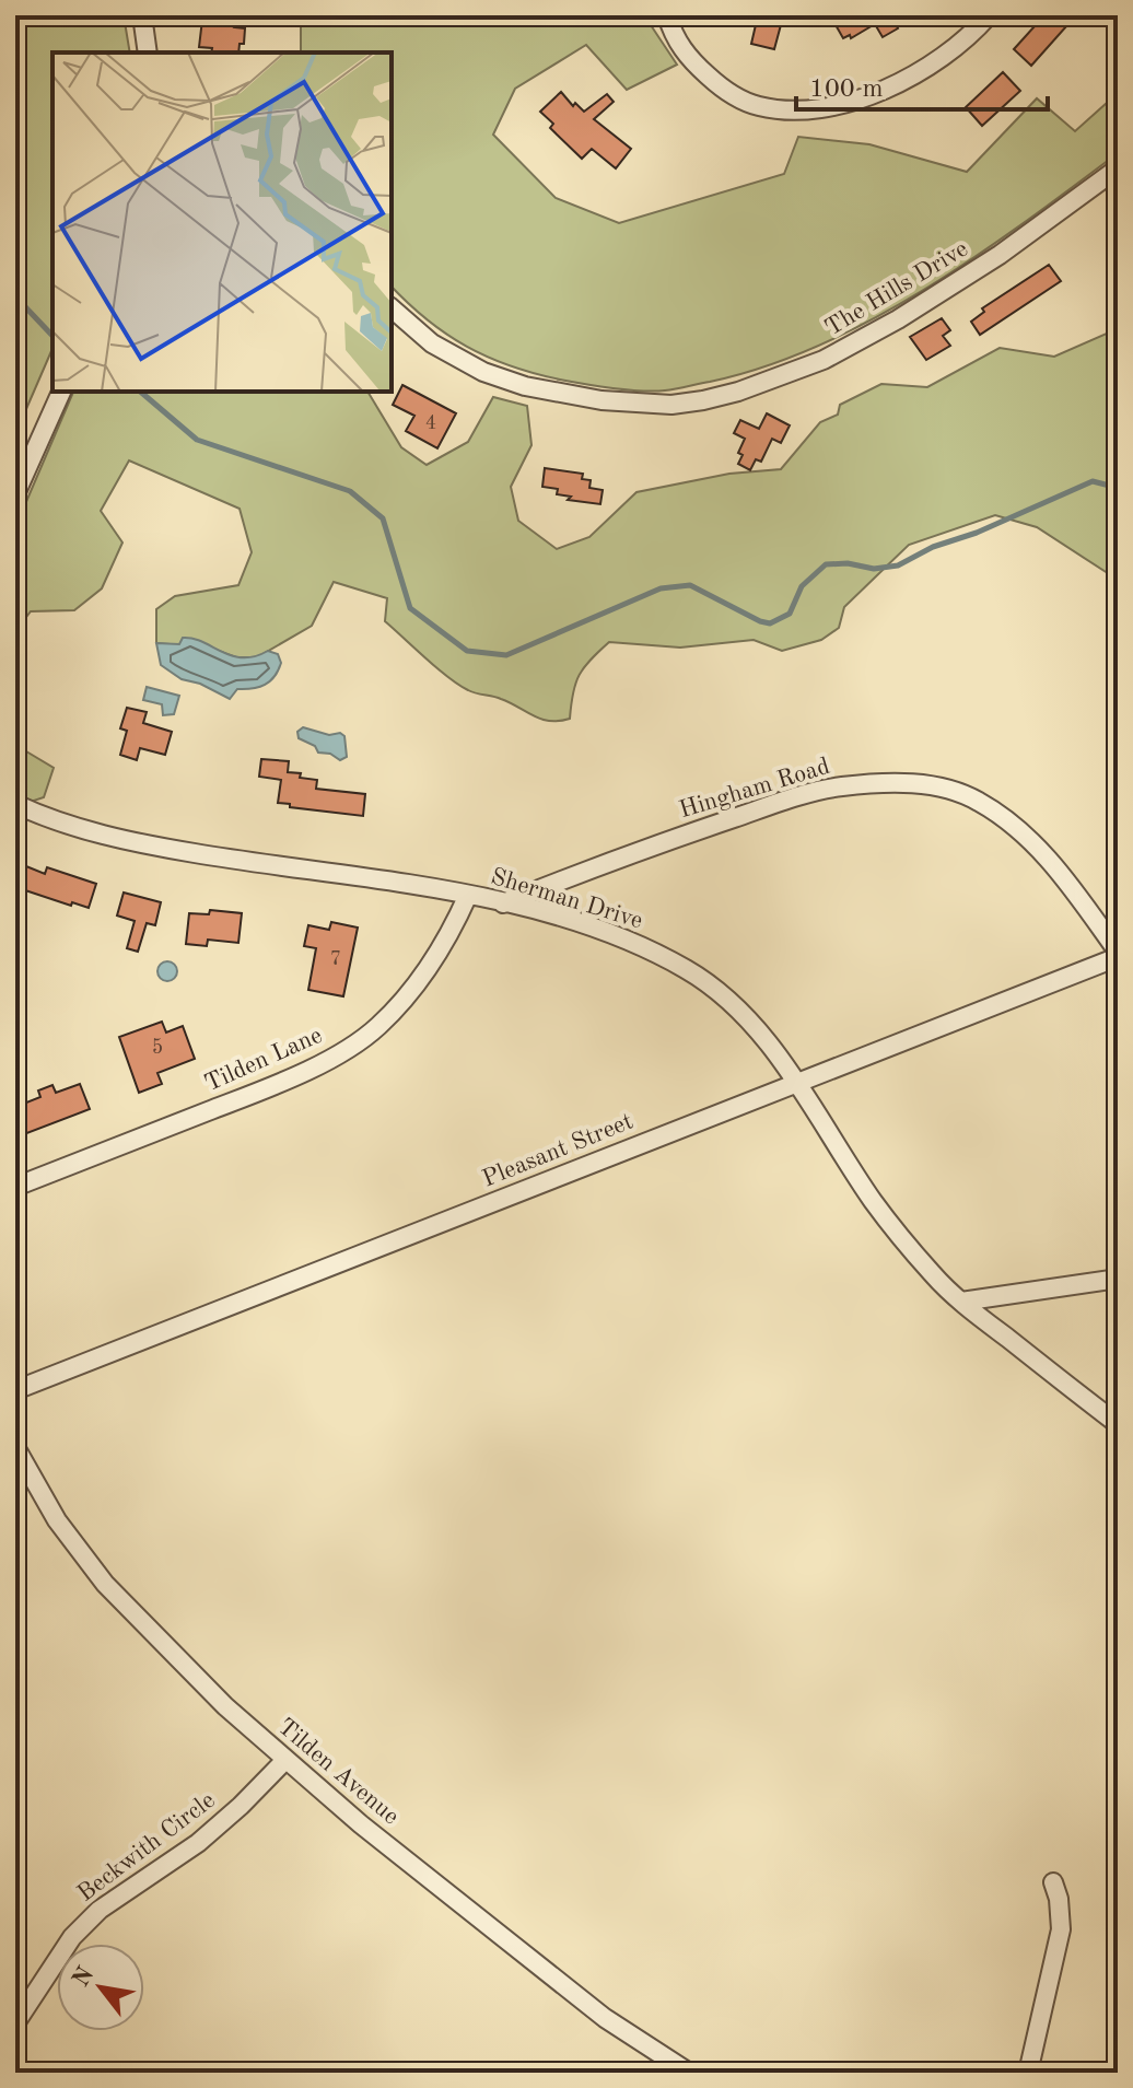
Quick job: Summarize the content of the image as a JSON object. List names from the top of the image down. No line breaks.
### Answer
{"streets":{"street":["The Hills Drive","Hingham Road","Sherman Drive","Tilden Lane","Pleasant Street","Tilden Avenue","Beckwith Circle"]},"crossings":[["Hingham Road","Sherman Drive"],["Hingham Road","Pleasant Street"],["Sherman Drive","Tilden Lane"],["Sherman Drive","Pleasant Street"],["Tilden Avenue","Beckwith Circle"]],"house_numbers":["4","7","5"],"scale_bar":"100 m","north":"top left"}
